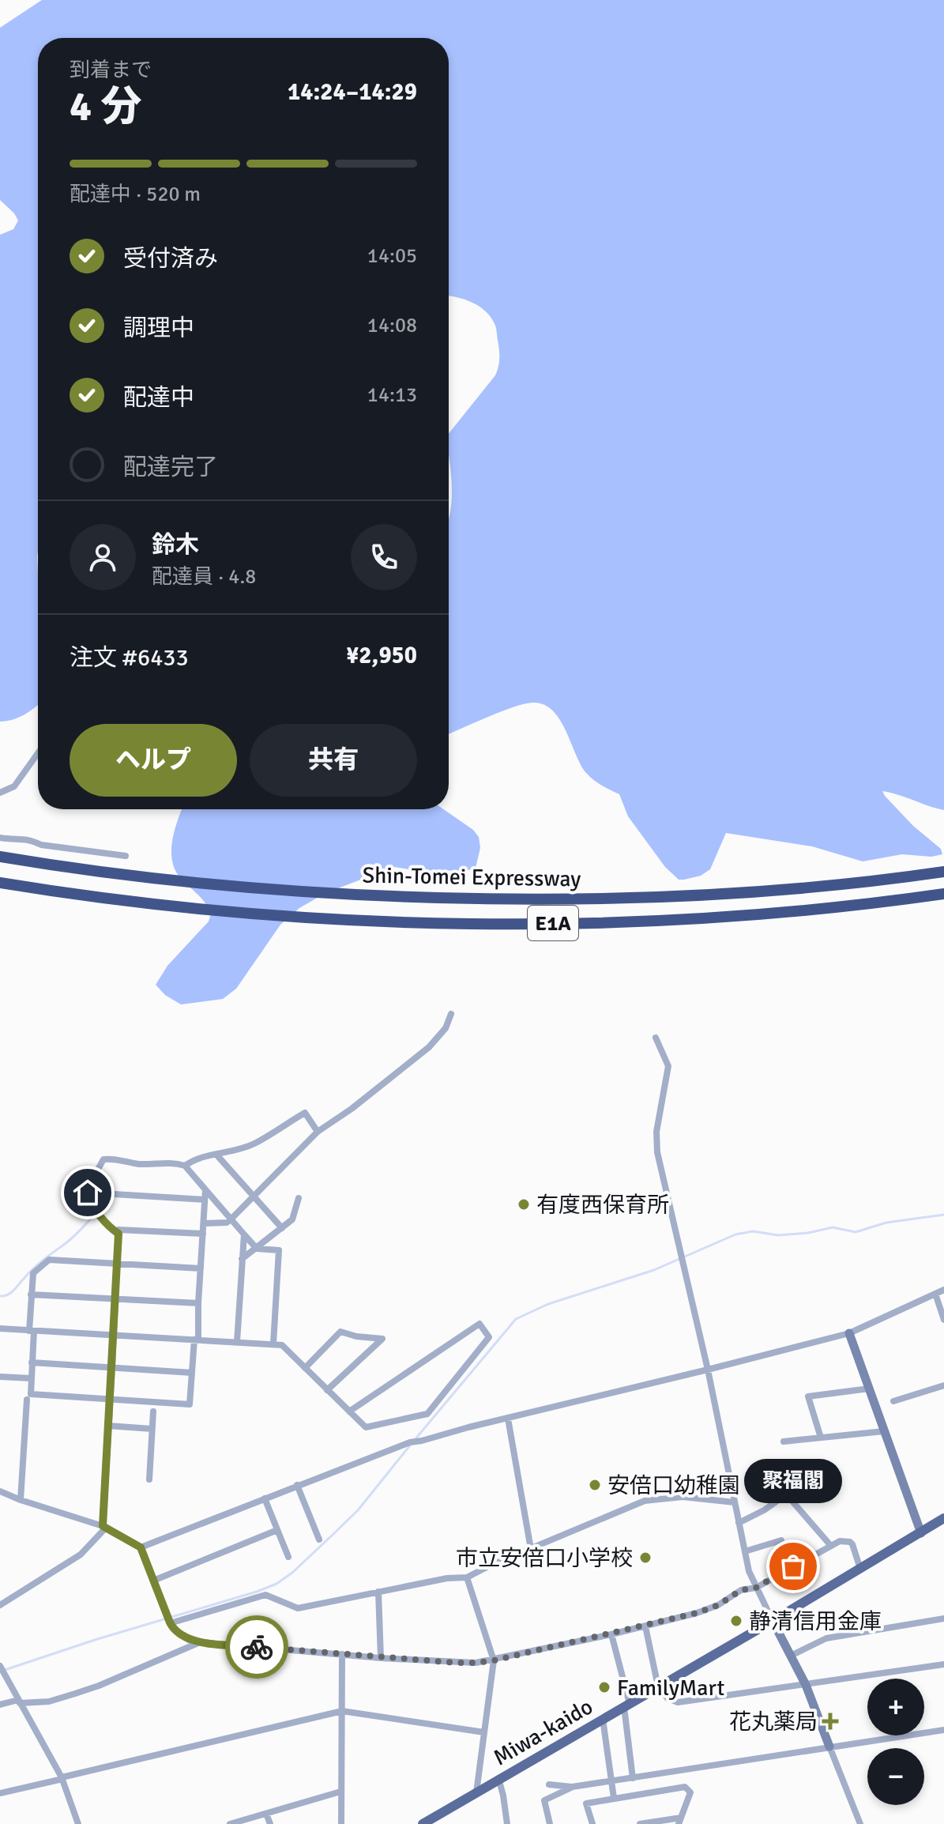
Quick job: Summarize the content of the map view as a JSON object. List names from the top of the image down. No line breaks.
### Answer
{"streets":{"highway":["Shin-Tomei Expressway","E1A"],"main road":["Miwa-kaido"]},"places":{"other":["有度西保育所","安倍口幼稚園","市立安倍口小学校","聚福閣","静清信用金庫","FamilyMart"],"health":["花丸薬局"]},"page":{"heading":["4 分","到着まで","14:24–14:29"],"panel":["鈴木","配達員 · 4.8","注文 #6433","¥2,950"],"bar":"配達中 · 520 m","list":[["受付済み","14:05"],["調理中","14:08"],["配達中","14:13"],"配達完了"],"buttons":["ヘルプ","共有"],"bubble":"聚福閣","map_buttons":["+","−"]}}
